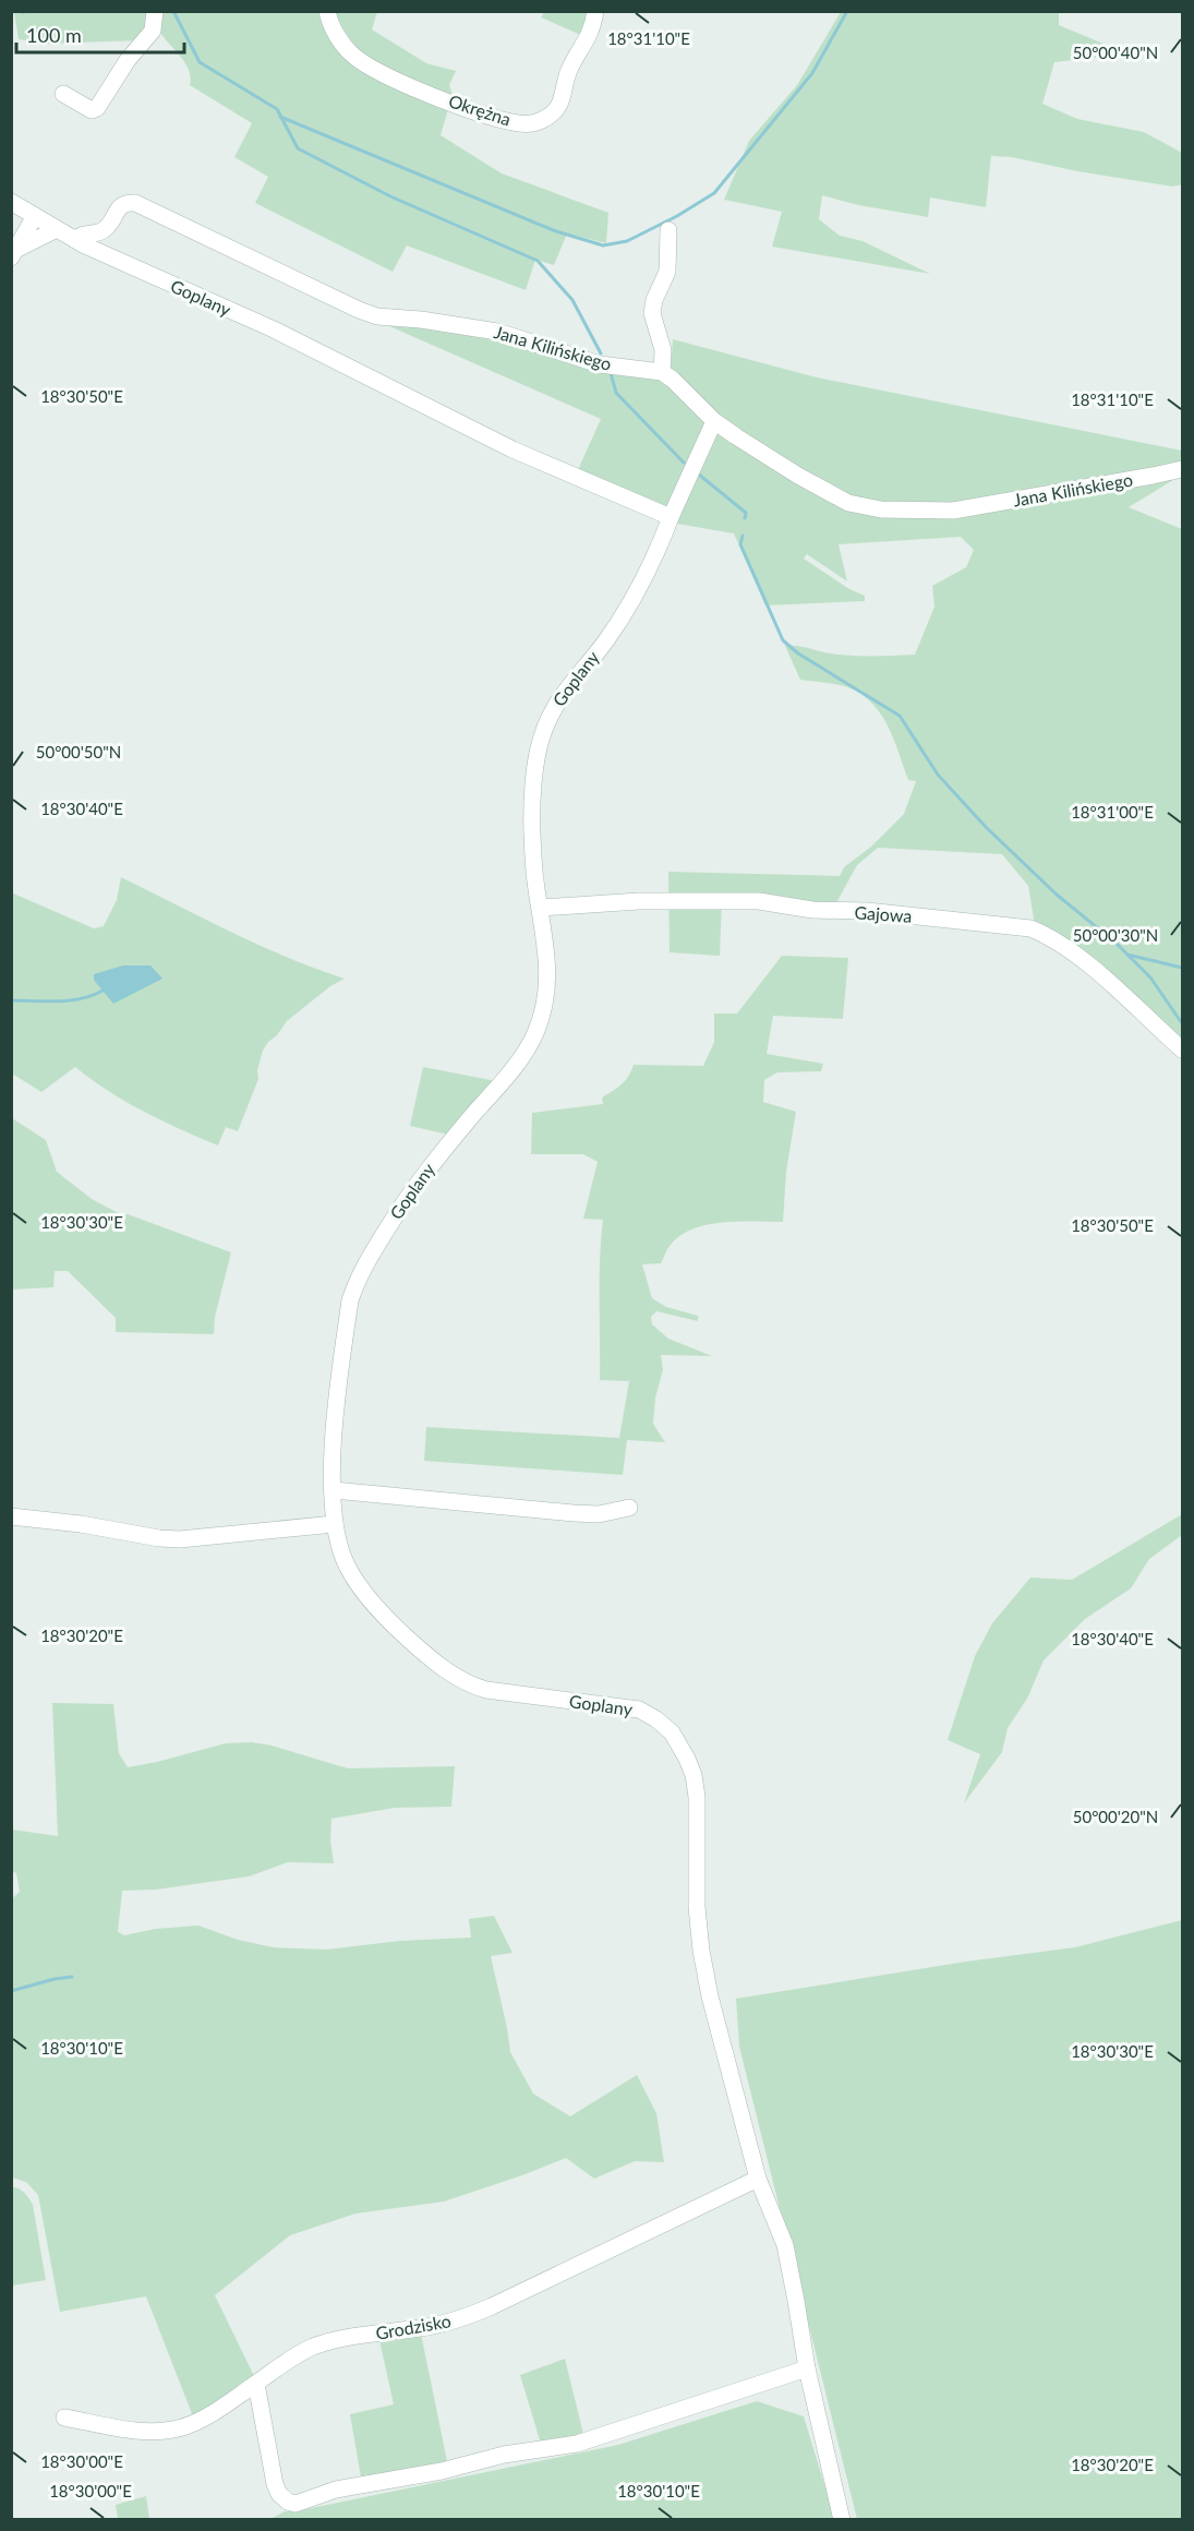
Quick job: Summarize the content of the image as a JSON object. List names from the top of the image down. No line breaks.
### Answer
{"streets":{"street":["Okrężna","Goplany","Jana Kilińskiego","Gajowa","Grodzisko"]},"crossings":[["Goplany","Jana Kilińskiego"],["Goplany","Gajowa"],["Goplany","Grodzisko"]],"scale_bar":"100 m","coordinates":["18°31'10\"E","50°00'40\"N","18°30'50\"E","50°00'50\"N","18°30'40\"E","18°31'00\"E","50°00'30\"N","18°30'30\"E","18°30'20\"E","50°00'20\"N","18°30'10\"E","18°30'00\"E"]}
